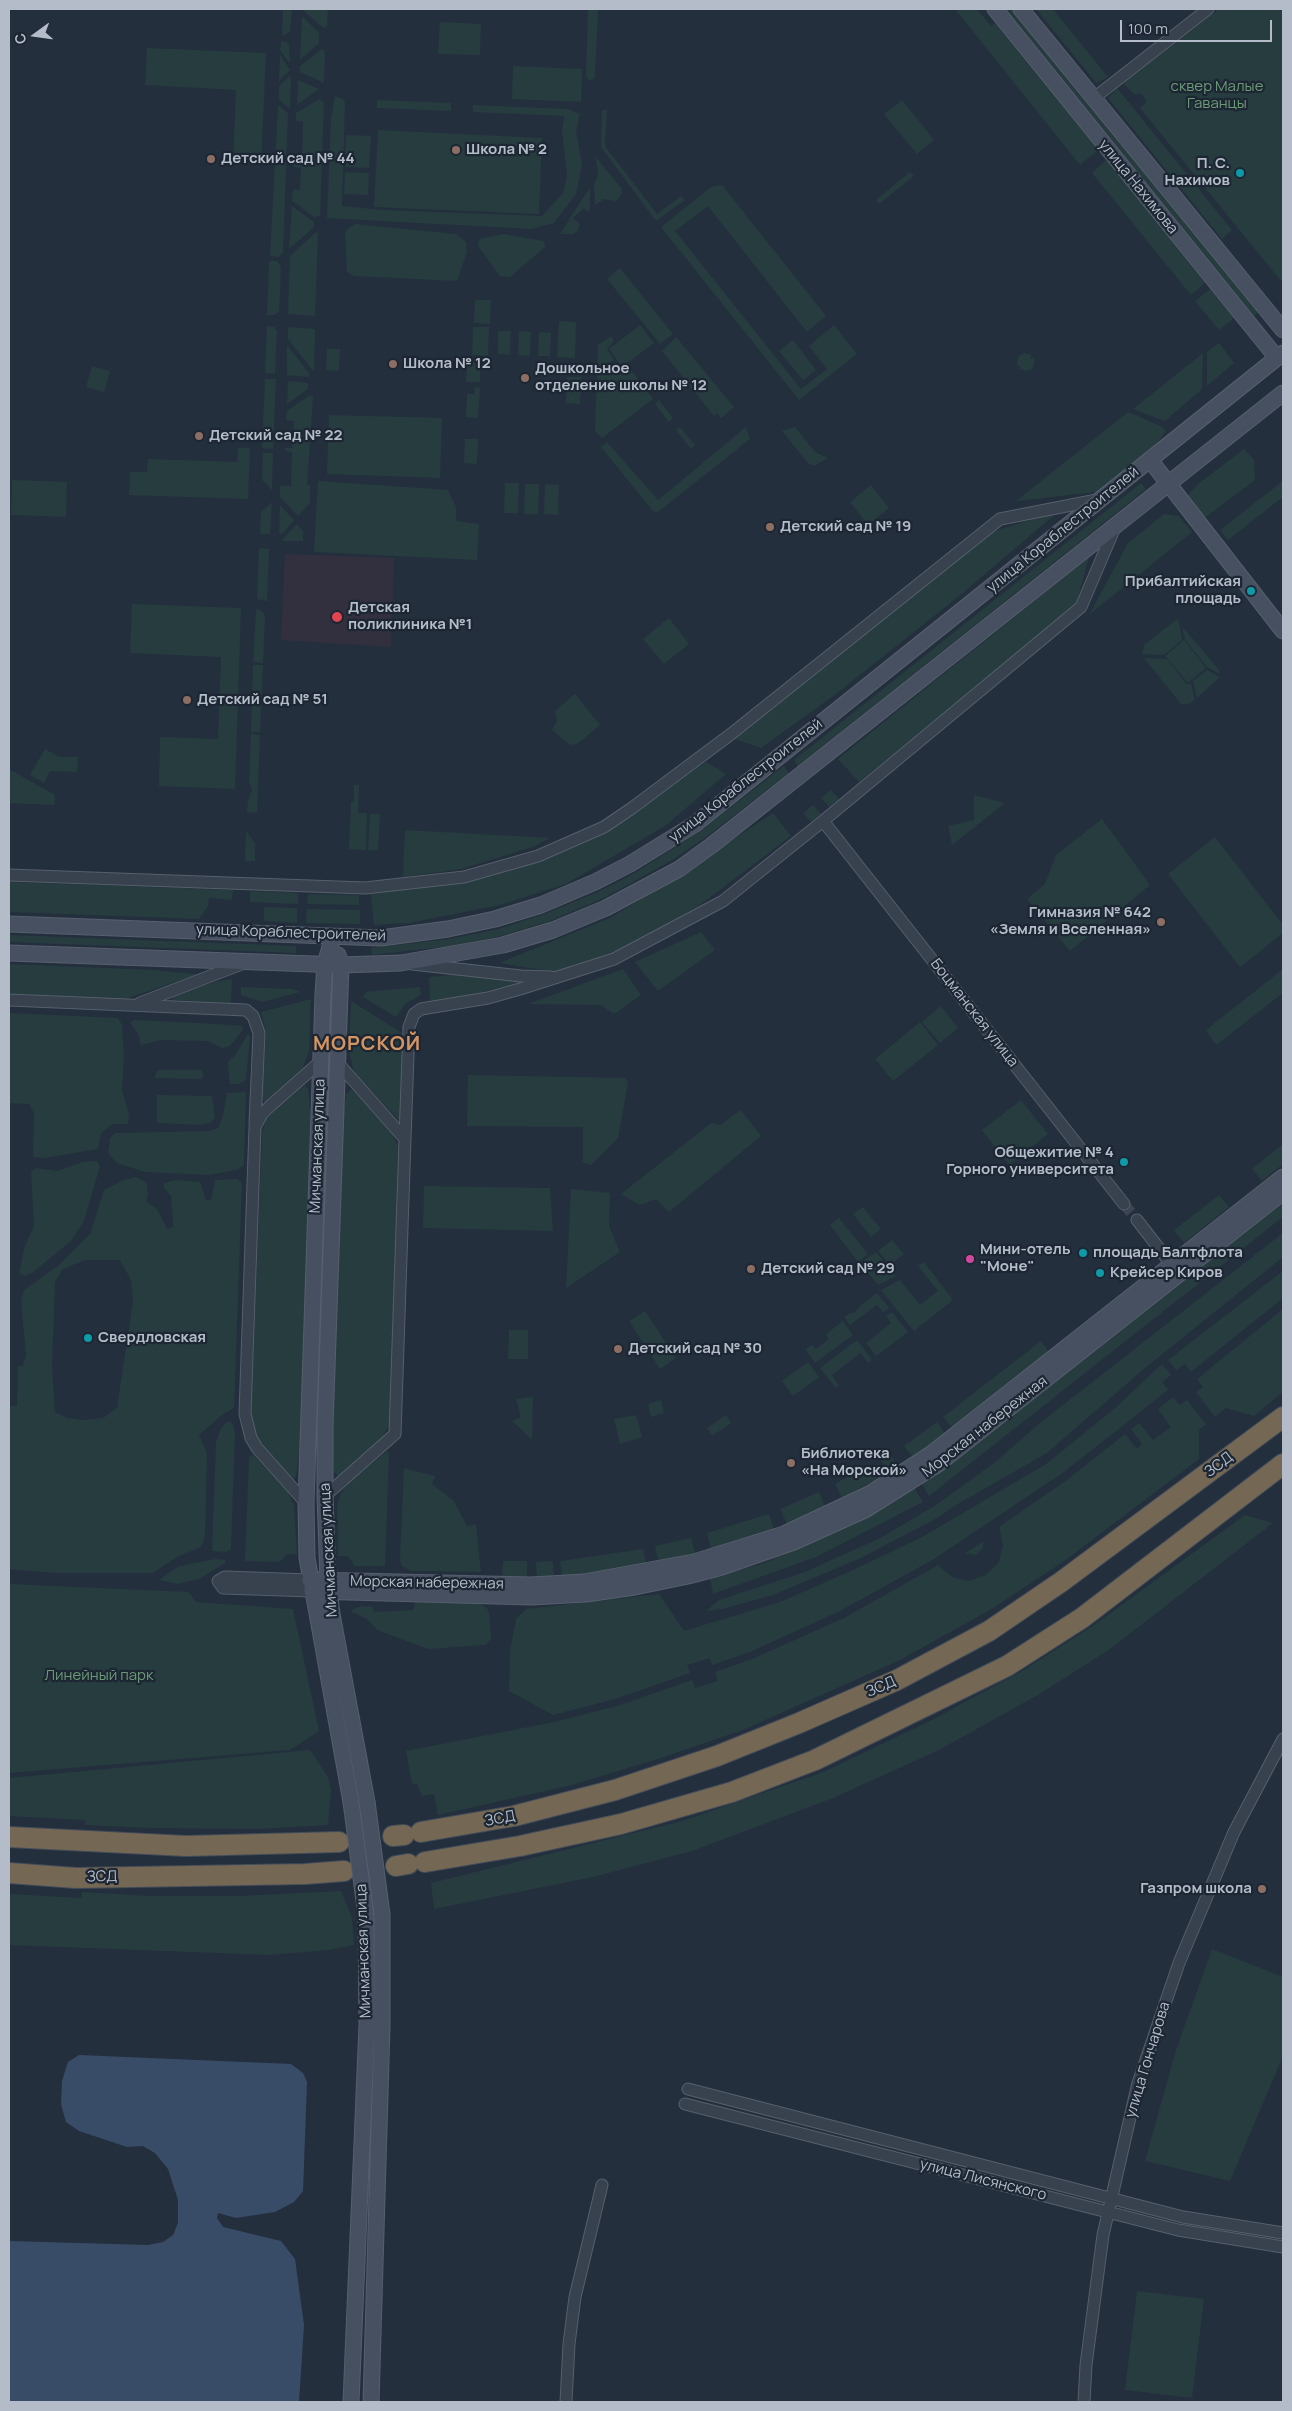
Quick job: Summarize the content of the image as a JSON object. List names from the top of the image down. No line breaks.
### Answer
{"streets":{"highway":["ЗСД"],"main road":["улица Нахимова","улица Кораблестроителей","Мичманская улица","Морская набережная"],"street":["Боцманская улица","улица Гончарова","улица Лисянского"]},"crossings":[["улица Нахимова","улица Кораблестроителей"],["улица Кораблестроителей","Боцманская улица"],["улица Кораблестроителей","Мичманская улица"],["Мичманская улица","Морская набережная"],["улица Гончарова","улица Лисянского"]],"districts":["МОРСКОЙ"],"parks":["сквер Малые Гаванцы","Линейный парк"],"places":["Школа № 2","Детский сад № 44","П. С. Нахимов","Школа № 12","Дошкольное отделение школы № 12","Детский сад № 22","Детский сад № 19","Прибалтийская площадь","Детская поликлиника №1","Детский сад № 51","Гимназия № 642 «Земля и Вселенная»","Общежитие № 4 Горного университета","площадь Балтфлота","Мини-отель \"Моне\"","Детский сад № 29","Крейсер Киров","Свердловская","Детский сад № 30","Библиотека «На Морской»","Газпром школа"],"scale_bar":"100 m","north":"left"}
